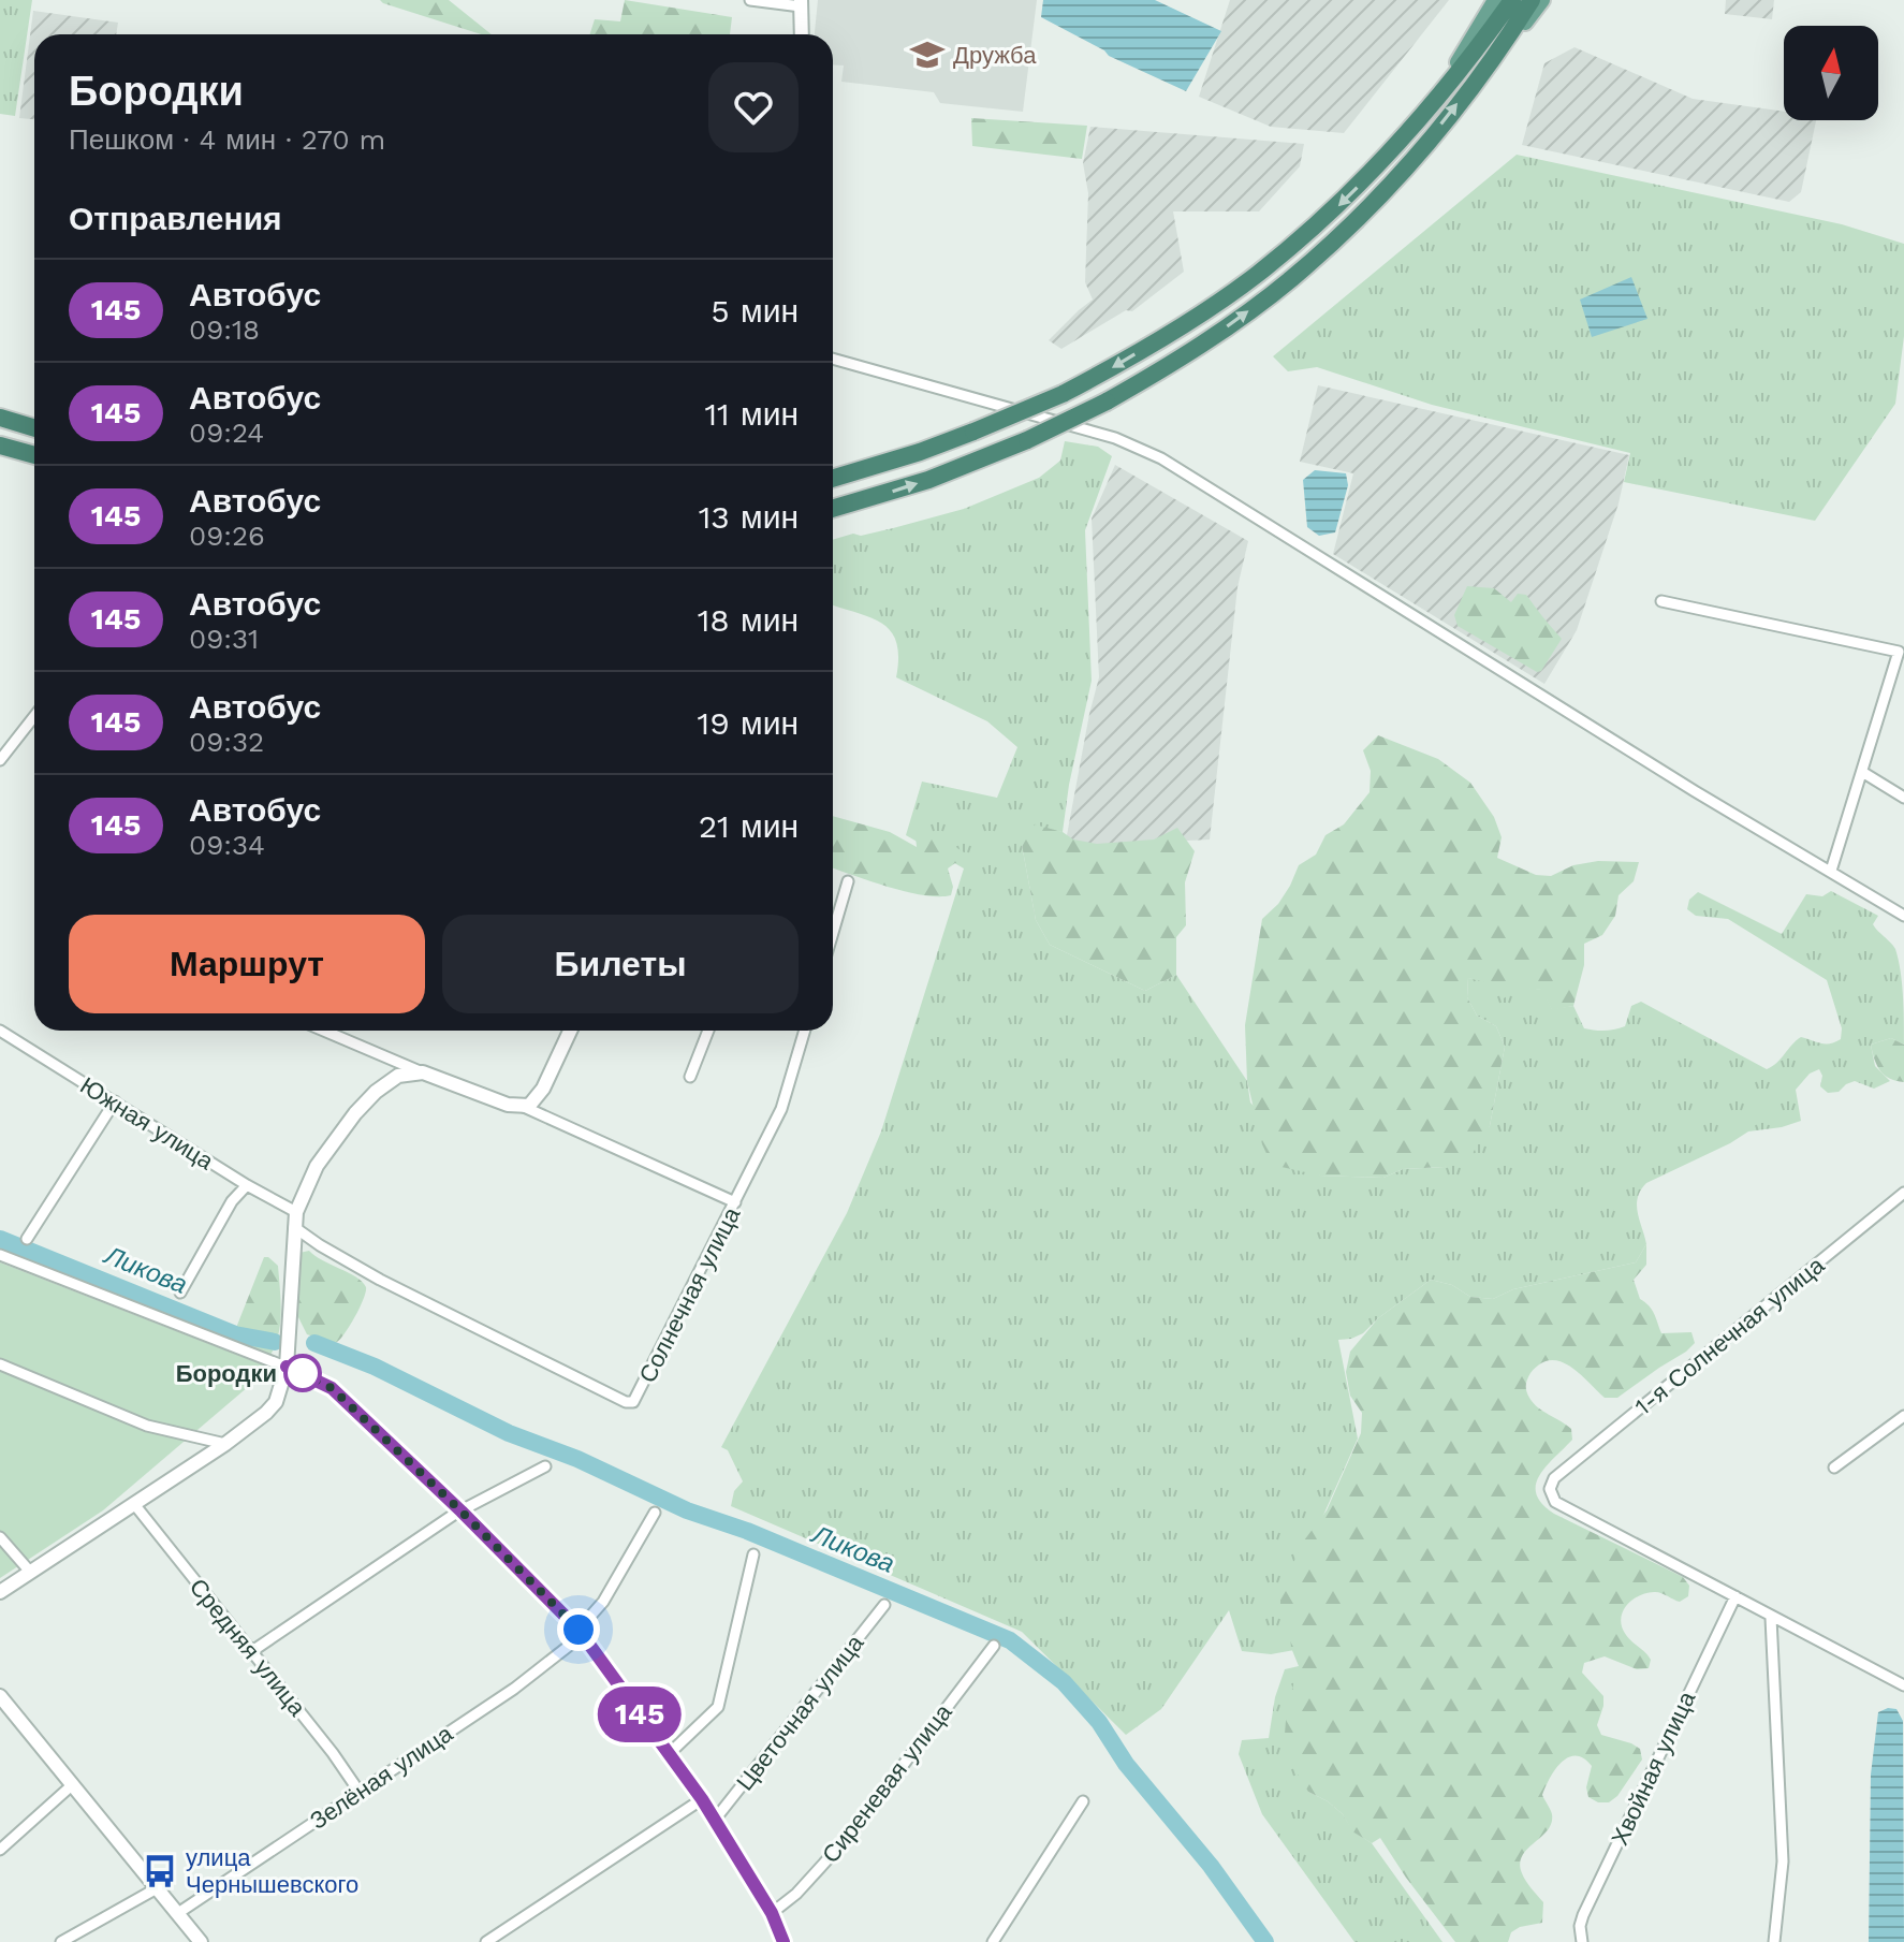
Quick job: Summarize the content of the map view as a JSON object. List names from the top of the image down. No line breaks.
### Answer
{"streets":{"street":["Южная улица","Солнечная улица","1-я Солнечная улица","Средняя улица","Цветочная улица","Хвойная улица","Зелёная улица","Сиреневая улица"]},"crossings":[["Южная улица","Солнечная улица"],["1-я Солнечная улица","Хвойная улица"],["Средняя улица","Зелёная улица"]],"water":["Ликова"],"places":{"school or university":["Дружба"],"other":["Бородки"],"bus stop":["улица Чернышевского"]},"lines":["bus line 145"],"north":"top","page":{"on_map":"145","heading":[["Бородки","Пешком · 4 мин · 270 m"],"Отправления"],"list":[{"mark":"145","name":"Автобус","note":"09:18","value":"5 мин"},{"mark":"145","name":"Автобус","note":"09:24","value":"11 мин"},{"mark":"145","name":"Автобус","note":"09:26","value":"13 мин"},{"mark":"145","name":"Автобус","note":"09:31","value":"18 мин"},{"mark":"145","name":"Автобус","note":"09:32","value":"19 мин"},{"mark":"145","name":"Автобус","note":"09:34","value":"21 мин"}],"buttons":["Маршрут","Билеты"]}}
